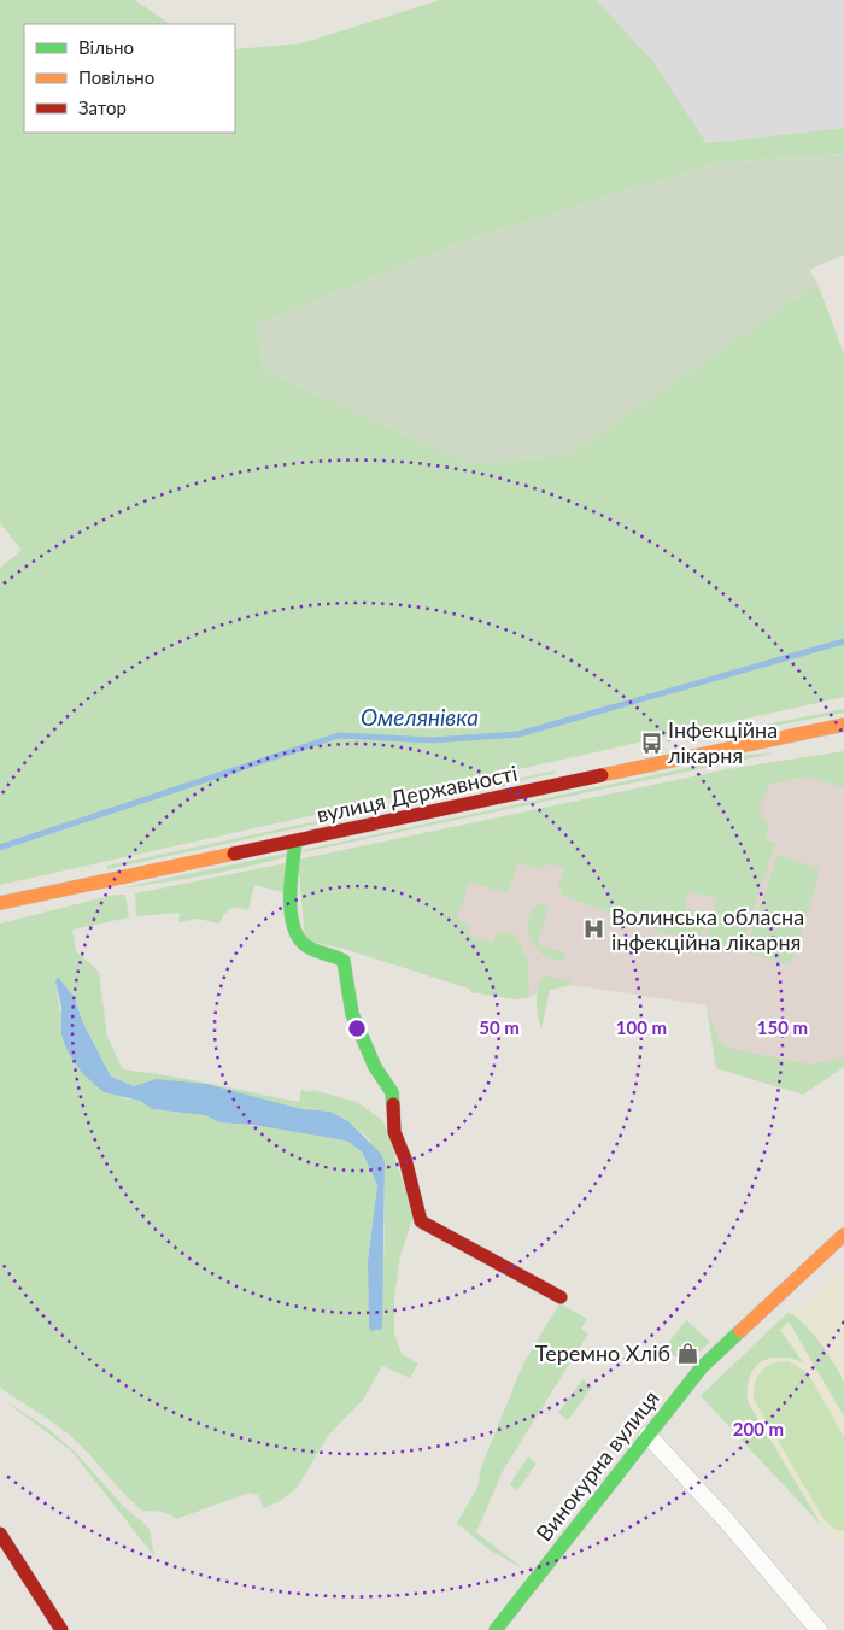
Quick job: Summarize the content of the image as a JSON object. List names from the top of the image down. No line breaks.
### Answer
{"streets":{"street":["вулиця Державності","Винокурна вулиця"]},"water":["Омелянівка"],"places":{"bus stop":["Інфекційна лікарня"],"hospital":["Волинська обласна інфекційна лікарня"],"shop":["Теремно Хліб"]},"legend":["Вільно","Повільно","Затор"],"rings":["50 m","100 m","150 m","200 m"]}
